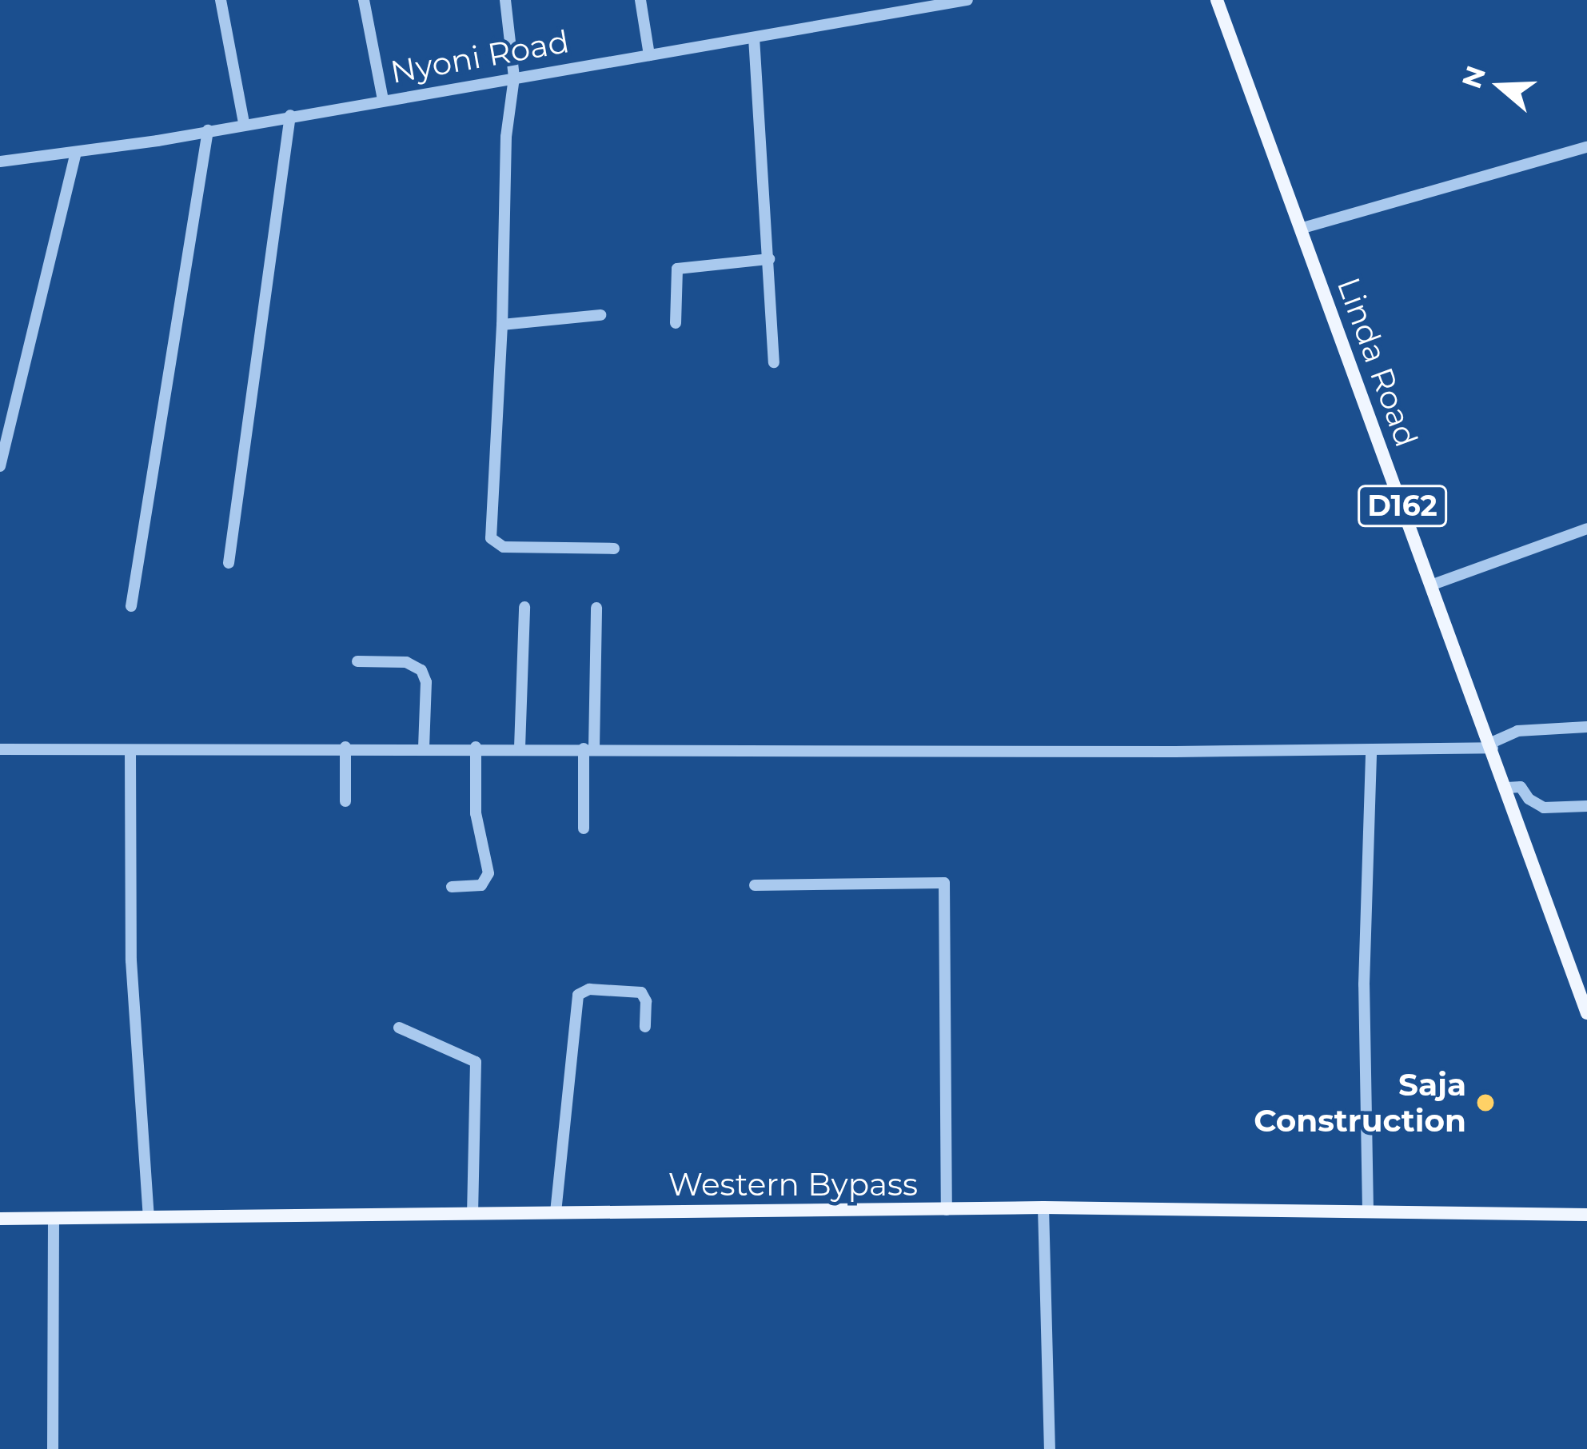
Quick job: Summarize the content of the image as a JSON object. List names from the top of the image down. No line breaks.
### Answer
{"streets":{"main road":["Linda Road","D162","Western Bypass"],"street":["Nyoni Road"]},"places":["Saja Construction"],"north":"left"}
